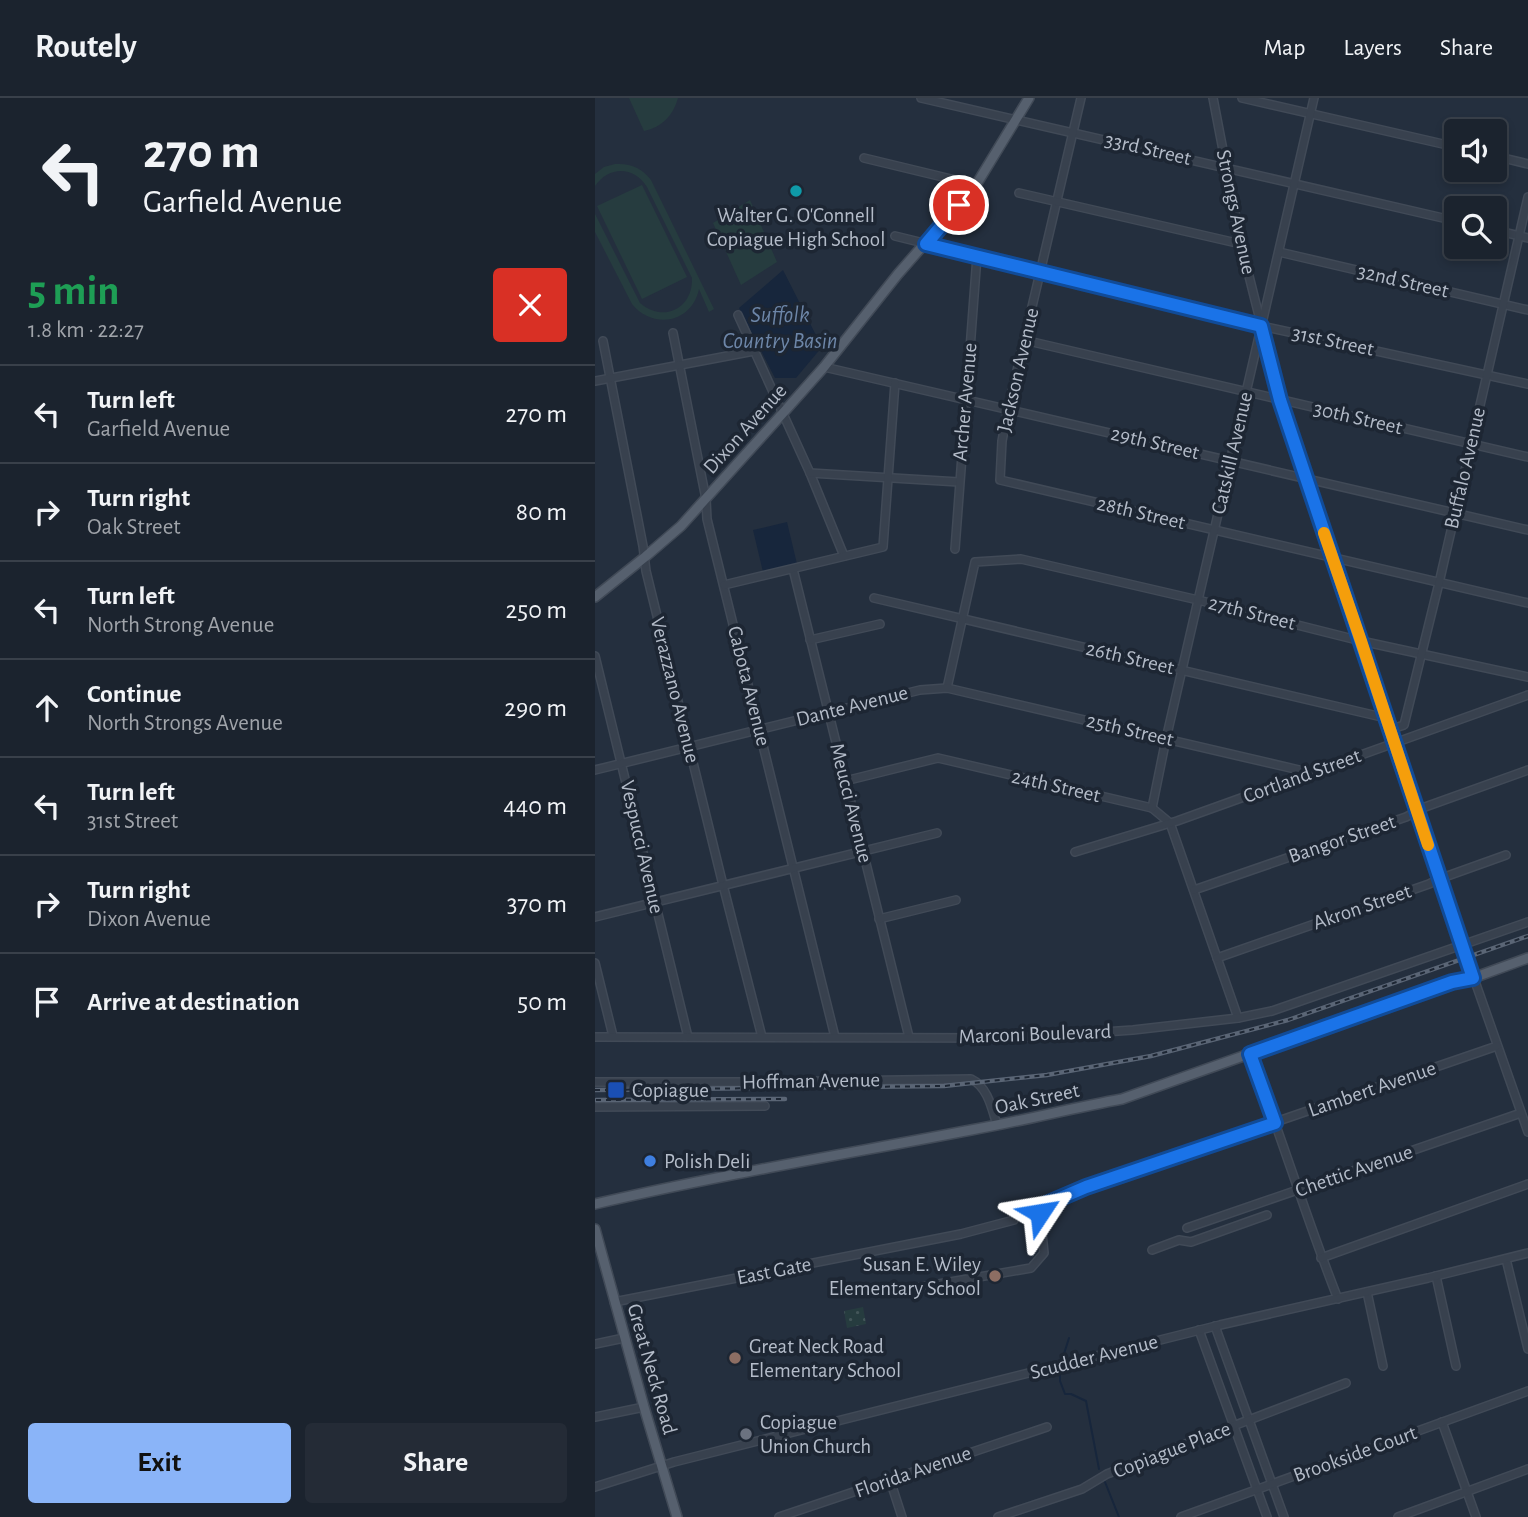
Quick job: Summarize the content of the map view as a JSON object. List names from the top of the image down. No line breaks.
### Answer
{"streets":{"main road":["Dixon Avenue","Oak Street","Great Neck Road"],"street":["33rd Street","Strongs Avenue","32nd Street","31st Street","Jackson Avenue","Archer Avenue","30th Street","29th Street","Catskill Avenue","Buffalo Avenue","28th Street","27th Street","26th Street","Cabota Avenue","Verazzano Avenue","Dante Avenue","25th Street","Cortland Street","24th Street","Meucci Avenue","Bangor Street","Vespucci Avenue","Akron Street","Marconi Boulevard","Hoffman Avenue","Lambert Avenue","Chettic Avenue","East Gate","Scudder Avenue","Copiague Place","Brookside Court","Florida Avenue"]},"crossings":[["33rd Street","Strongs Avenue"],["33rd Street","Jackson Avenue"],["33rd Street","Dixon Avenue"],["33rd Street","Catskill Avenue"],["Strongs Avenue","31st Street"],["Strongs Avenue","30th Street"],["Strongs Avenue","29th Street"],["Strongs Avenue","Catskill Avenue"],["Strongs Avenue","Buffalo Avenue"],["Strongs Avenue","28th Street"],["Strongs Avenue","27th Street"],["Strongs Avenue","26th Street"],["Strongs Avenue","Cortland Street"],["Strongs Avenue","Bangor Street"],["Strongs Avenue","Akron Street"],["Strongs Avenue","Marconi Boulevard"],["Strongs Avenue","Lambert Avenue"],["Strongs Avenue","Oak Street"],["Strongs Avenue","Chettic Avenue"],["32nd Street","Catskill Avenue"],["32nd Street","Buffalo Avenue"],["31st Street","Jackson Avenue"],["31st Street","Archer Avenue"],["31st Street","Dixon Avenue"],["31st Street","Catskill Avenue"],["31st Street","Buffalo Avenue"],["Jackson Avenue","30th Street"],["Jackson Avenue","29th Street"],["Jackson Avenue","28th Street"],["Archer Avenue","29th Street"],["30th Street","Catskill Avenue"],["30th Street","Buffalo Avenue"],["Dixon Avenue","29th Street"],["Dixon Avenue","Cabota Avenue"],["Dixon Avenue","Verazzano Avenue"],["29th Street","Catskill Avenue"],["29th Street","Buffalo Avenue"],["Catskill Avenue","28th Street"],["Catskill Avenue","27th Street"],["Catskill Avenue","26th Street"],["Catskill Avenue","25th Street"],["Catskill Avenue","24th Street"],["Buffalo Avenue","28th Street"],["Buffalo Avenue","27th Street"],["27th Street","26th Street"],["Cabota Avenue","Dante Avenue"],["Cabota Avenue","Marconi Boulevard"],["Verazzano Avenue","Dante Avenue"],["Verazzano Avenue","Marconi Boulevard"],["Dante Avenue","25th Street"],["Dante Avenue","Meucci Avenue"],["Dante Avenue","Vespucci Avenue"],["25th Street","Cortland Street"],["Cortland Street","24th Street"],["24th Street","Meucci Avenue"],["Meucci Avenue","Marconi Boulevard"],["Vespucci Avenue","Marconi Boulevard"],["Hoffman Avenue","Oak Street"],["East Gate","Great Neck Road"],["Scudder Avenue","Great Neck Road"]],"water":["Suffolk Country Basin"],"places":{"other":["Walter G. O'Connell Copiague High School","Polish Deli","Susan E. Wiley Elementary School","Great Neck Road Elementary School","Copiague Union Church"],"transit":["Copiague"]},"page":{"header":"Routely","nav":["Map","Layers","Share"],"turn":["270 m","Garfield Avenue"],"heading":["5 min","1.8 km · 22:27"],"list":[{"name":"Turn left","note":"Garfield Avenue","value":"270 m"},{"name":"Turn right","note":"Oak Street","value":"80 m"},{"name":"Turn left","note":"North Strong Avenue","value":"250 m"},{"name":"Continue","note":"North Strongs Avenue","value":"290 m"},{"name":"Turn left","note":"31st Street","value":"440 m"},{"name":"Turn right","note":"Dixon Avenue","value":"370 m"},{"name":"Arrive at destination","value":"50 m"}],"buttons":["Exit","Share"]}}
